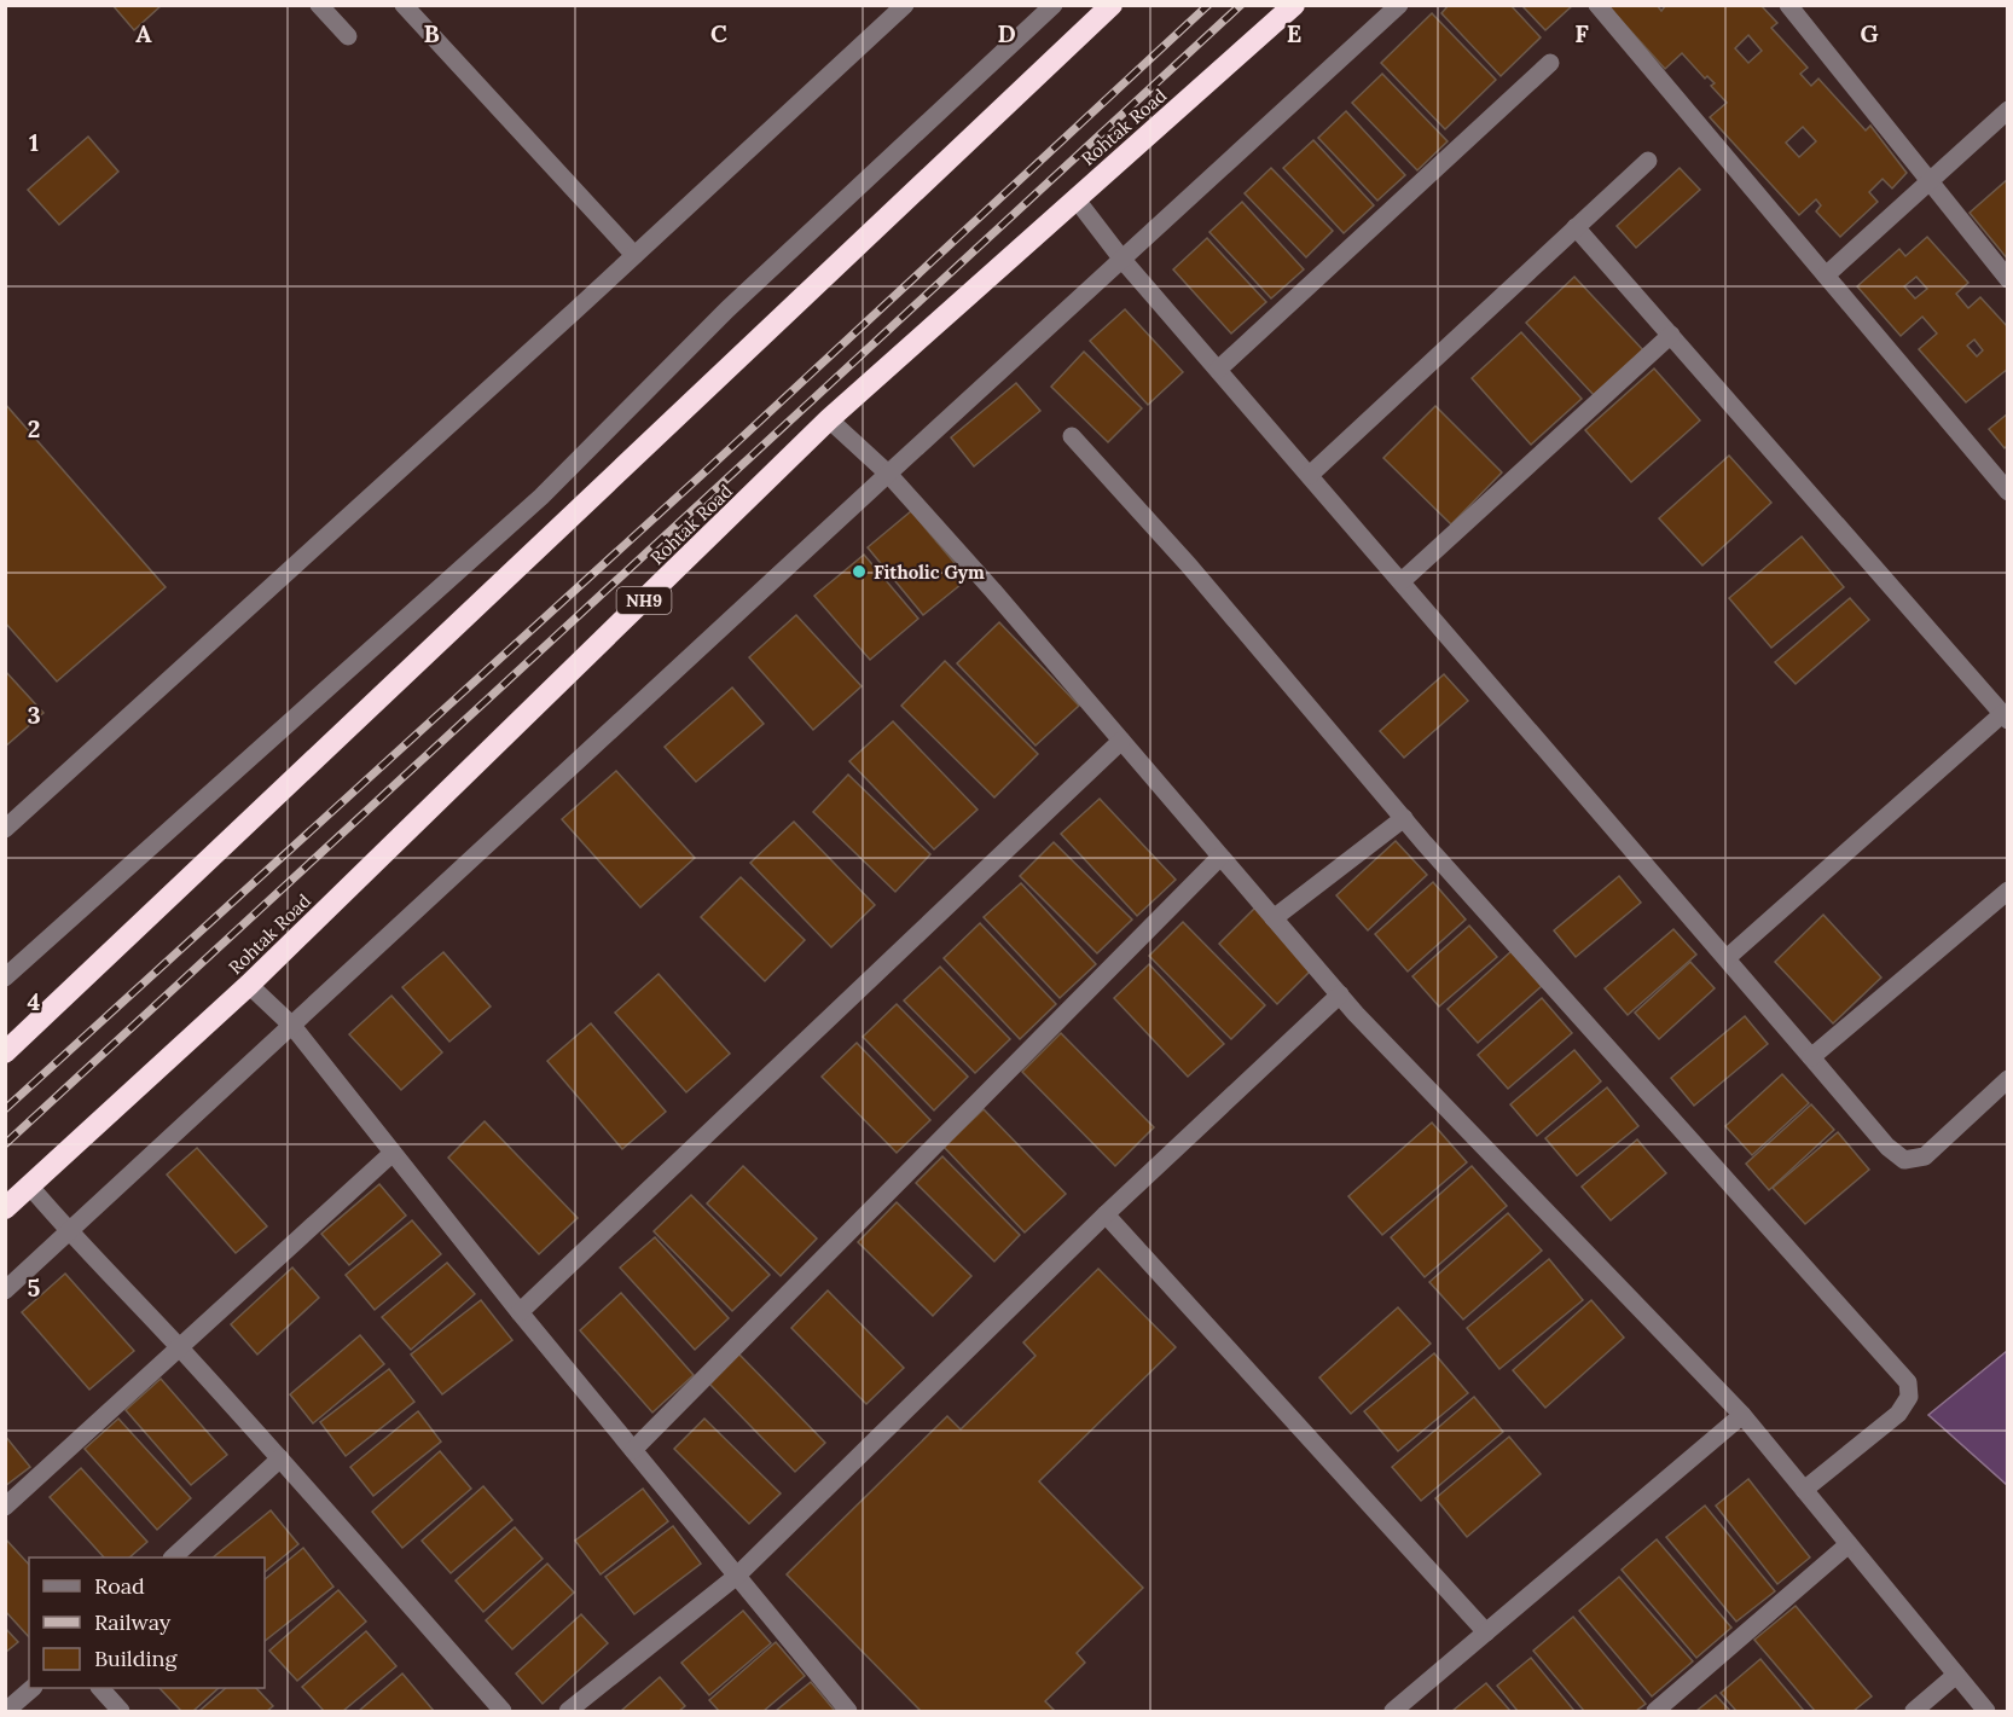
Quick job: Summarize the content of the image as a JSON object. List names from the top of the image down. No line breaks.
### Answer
{"streets":{"highway":["Rohtak Road","NH9"]},"places":["Fitholic Gym"],"legend":["Road","Railway","Building"],"grid":{"columns":["A","B","C","D","E","F","G"],"rows":["1","2","3","4","5"]}}
